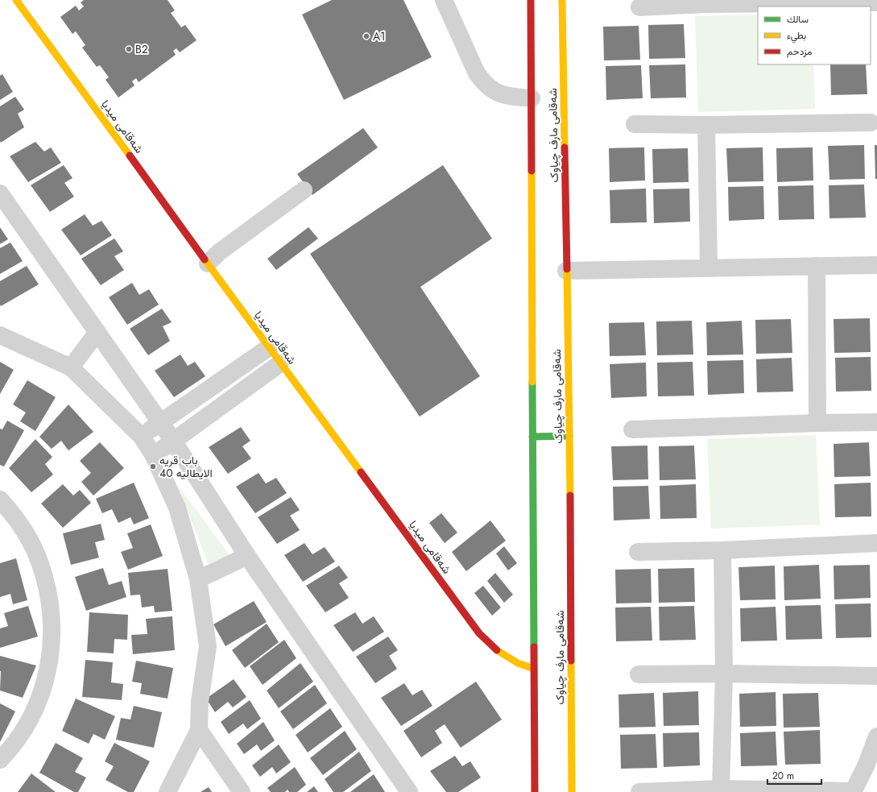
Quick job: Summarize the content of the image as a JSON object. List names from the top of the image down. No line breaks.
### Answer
{"streets":{"street":["شەقامی میدیا","شەقامی مارف چیاوک"]},"crossings":[["شەقامی میدیا","شەقامی مارف چیاوک"]],"places":["A1","B2","باب قريه الايطاليه 40"],"legend":["سالك","بطيء","مزدحم"],"scale_bar":"20 m"}
